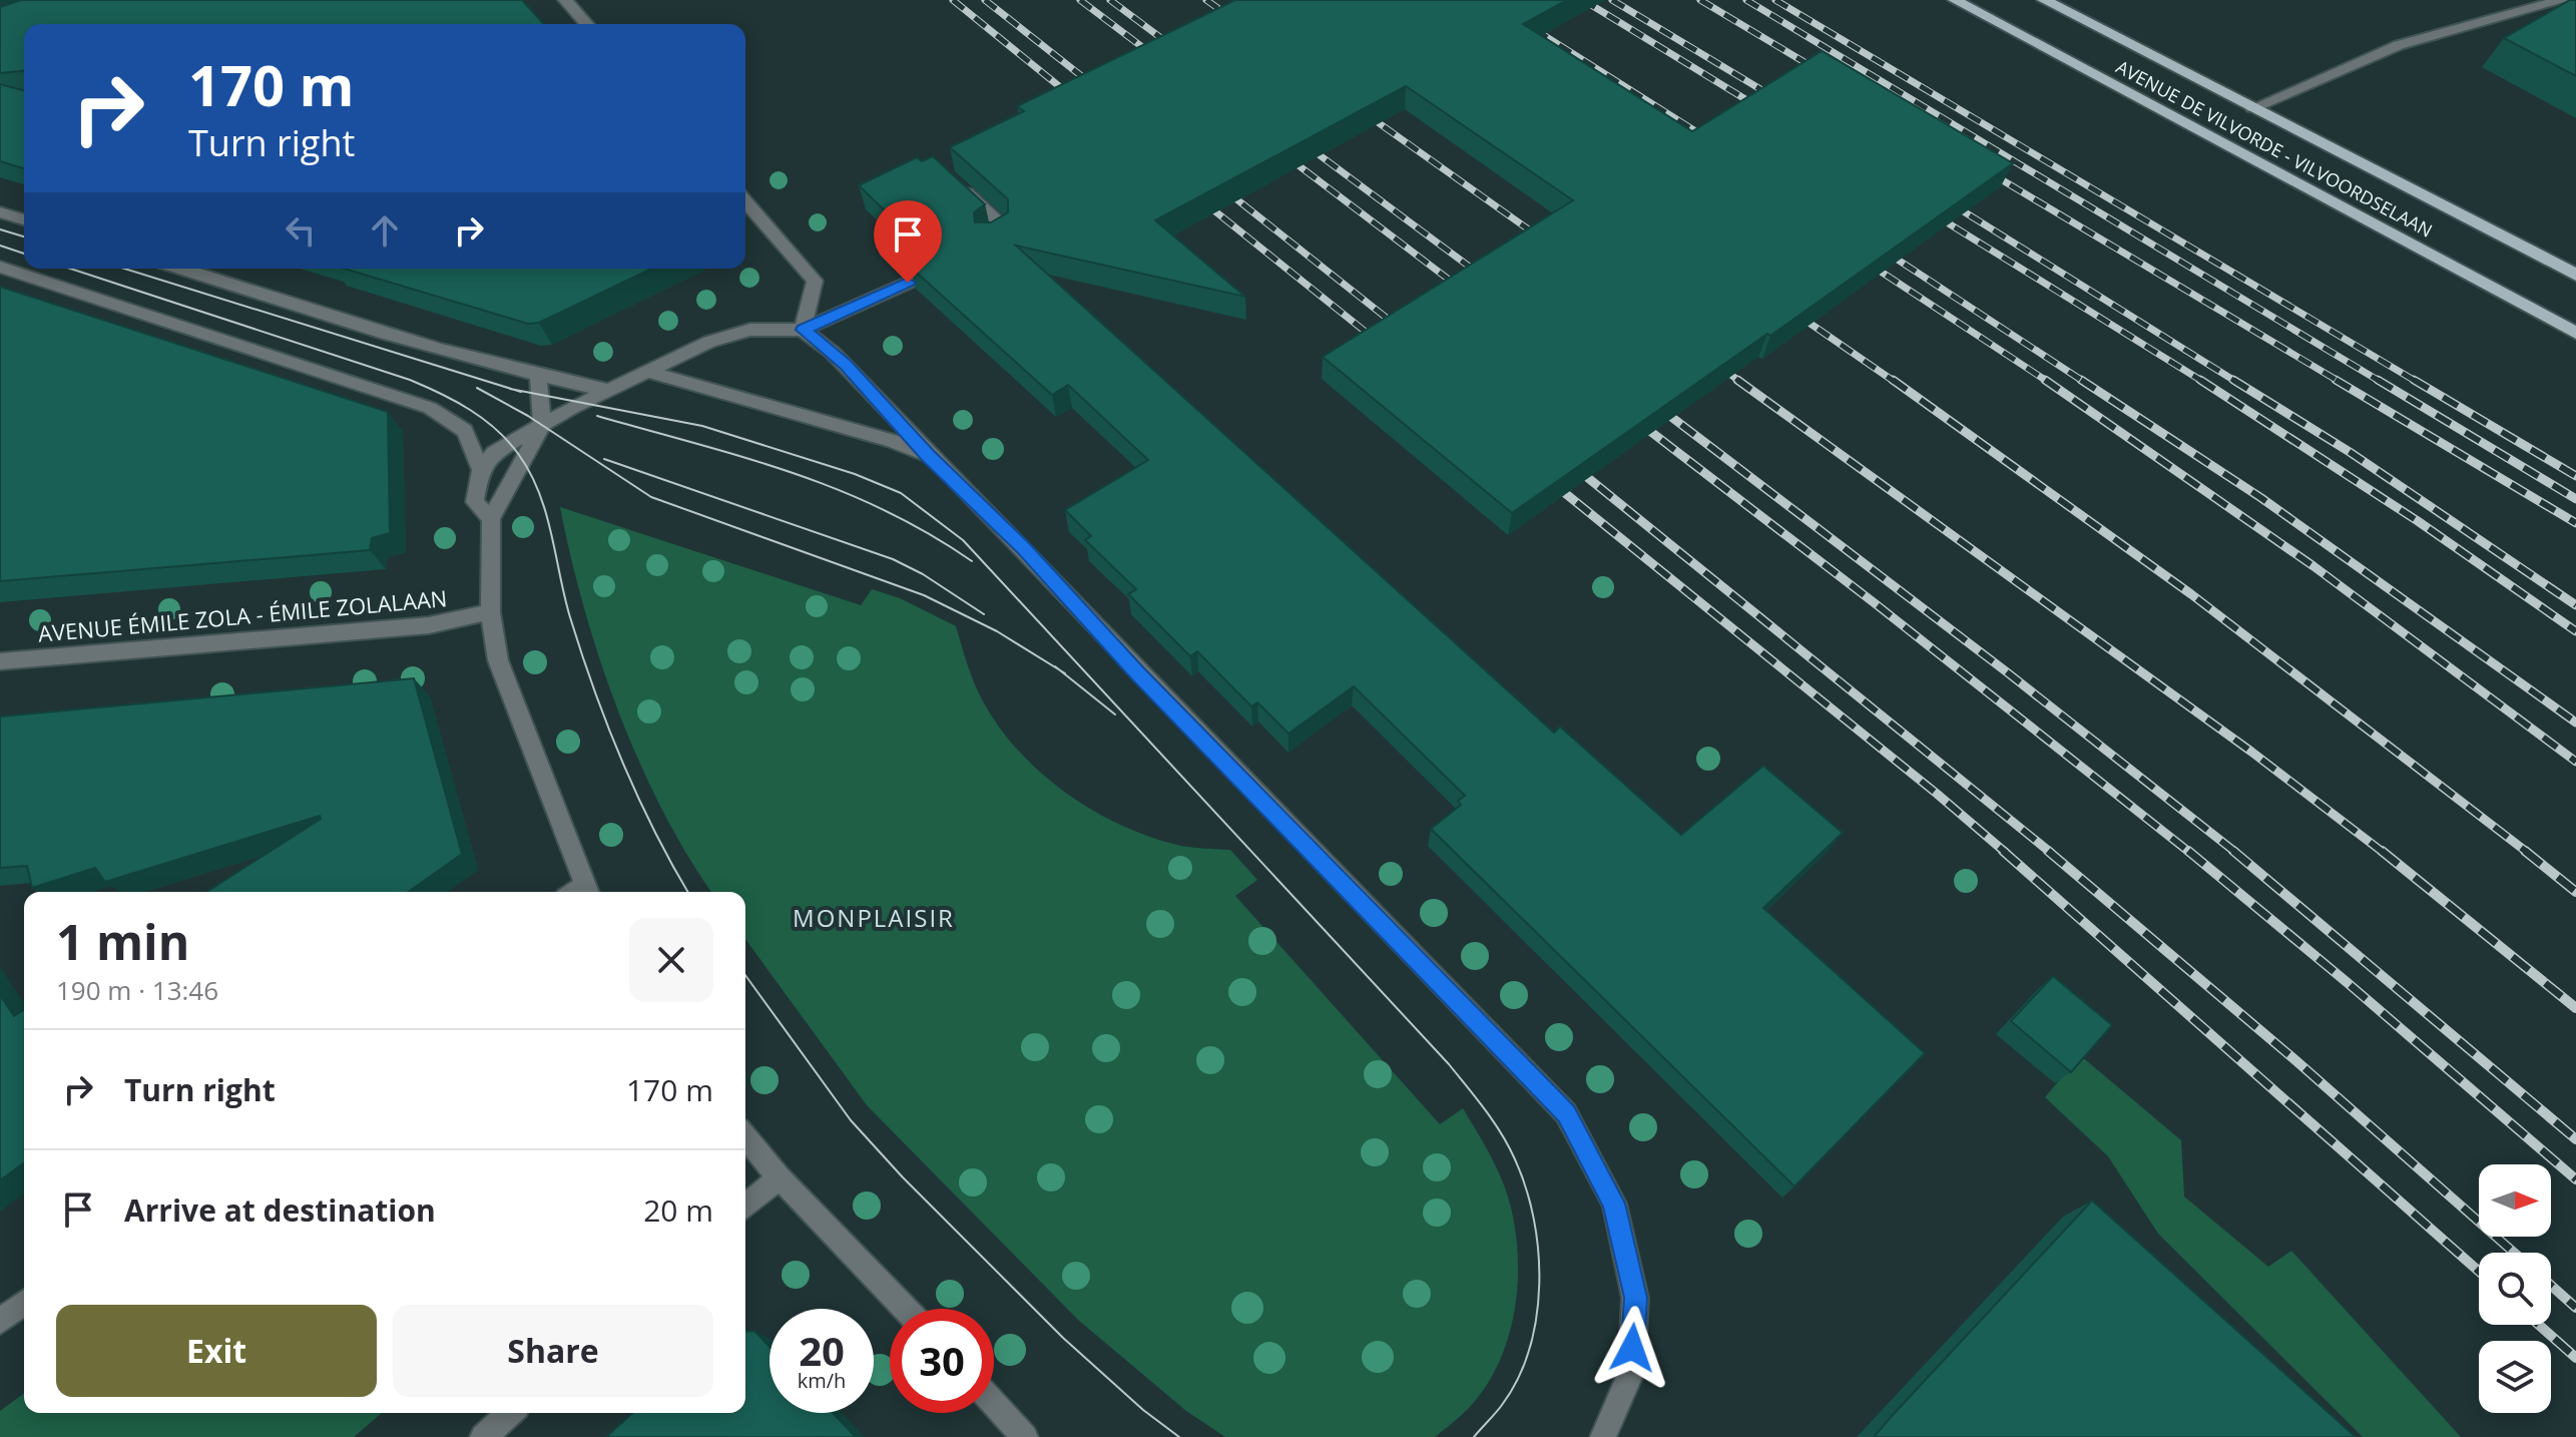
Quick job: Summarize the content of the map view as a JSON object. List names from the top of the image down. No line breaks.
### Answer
{"streets":{"main road":["AVENUE DE VILVORDE - VILVOORDSELAAN"],"street":["AVENUE ÉMILE ZOLA - ÉMILE ZOLALAAN"]},"districts":["MONPLAISIR"],"north":"right","page":{"turn":["170 m","Turn right"],"heading":["1 min","190 m · 13:46"],"list":[{"name":"Turn right","value":"170 m"},{"name":"Arrive at destination","value":"20 m"}],"buttons":["Exit","Share"],"speed":"20 km/h","limit":"30"}}
